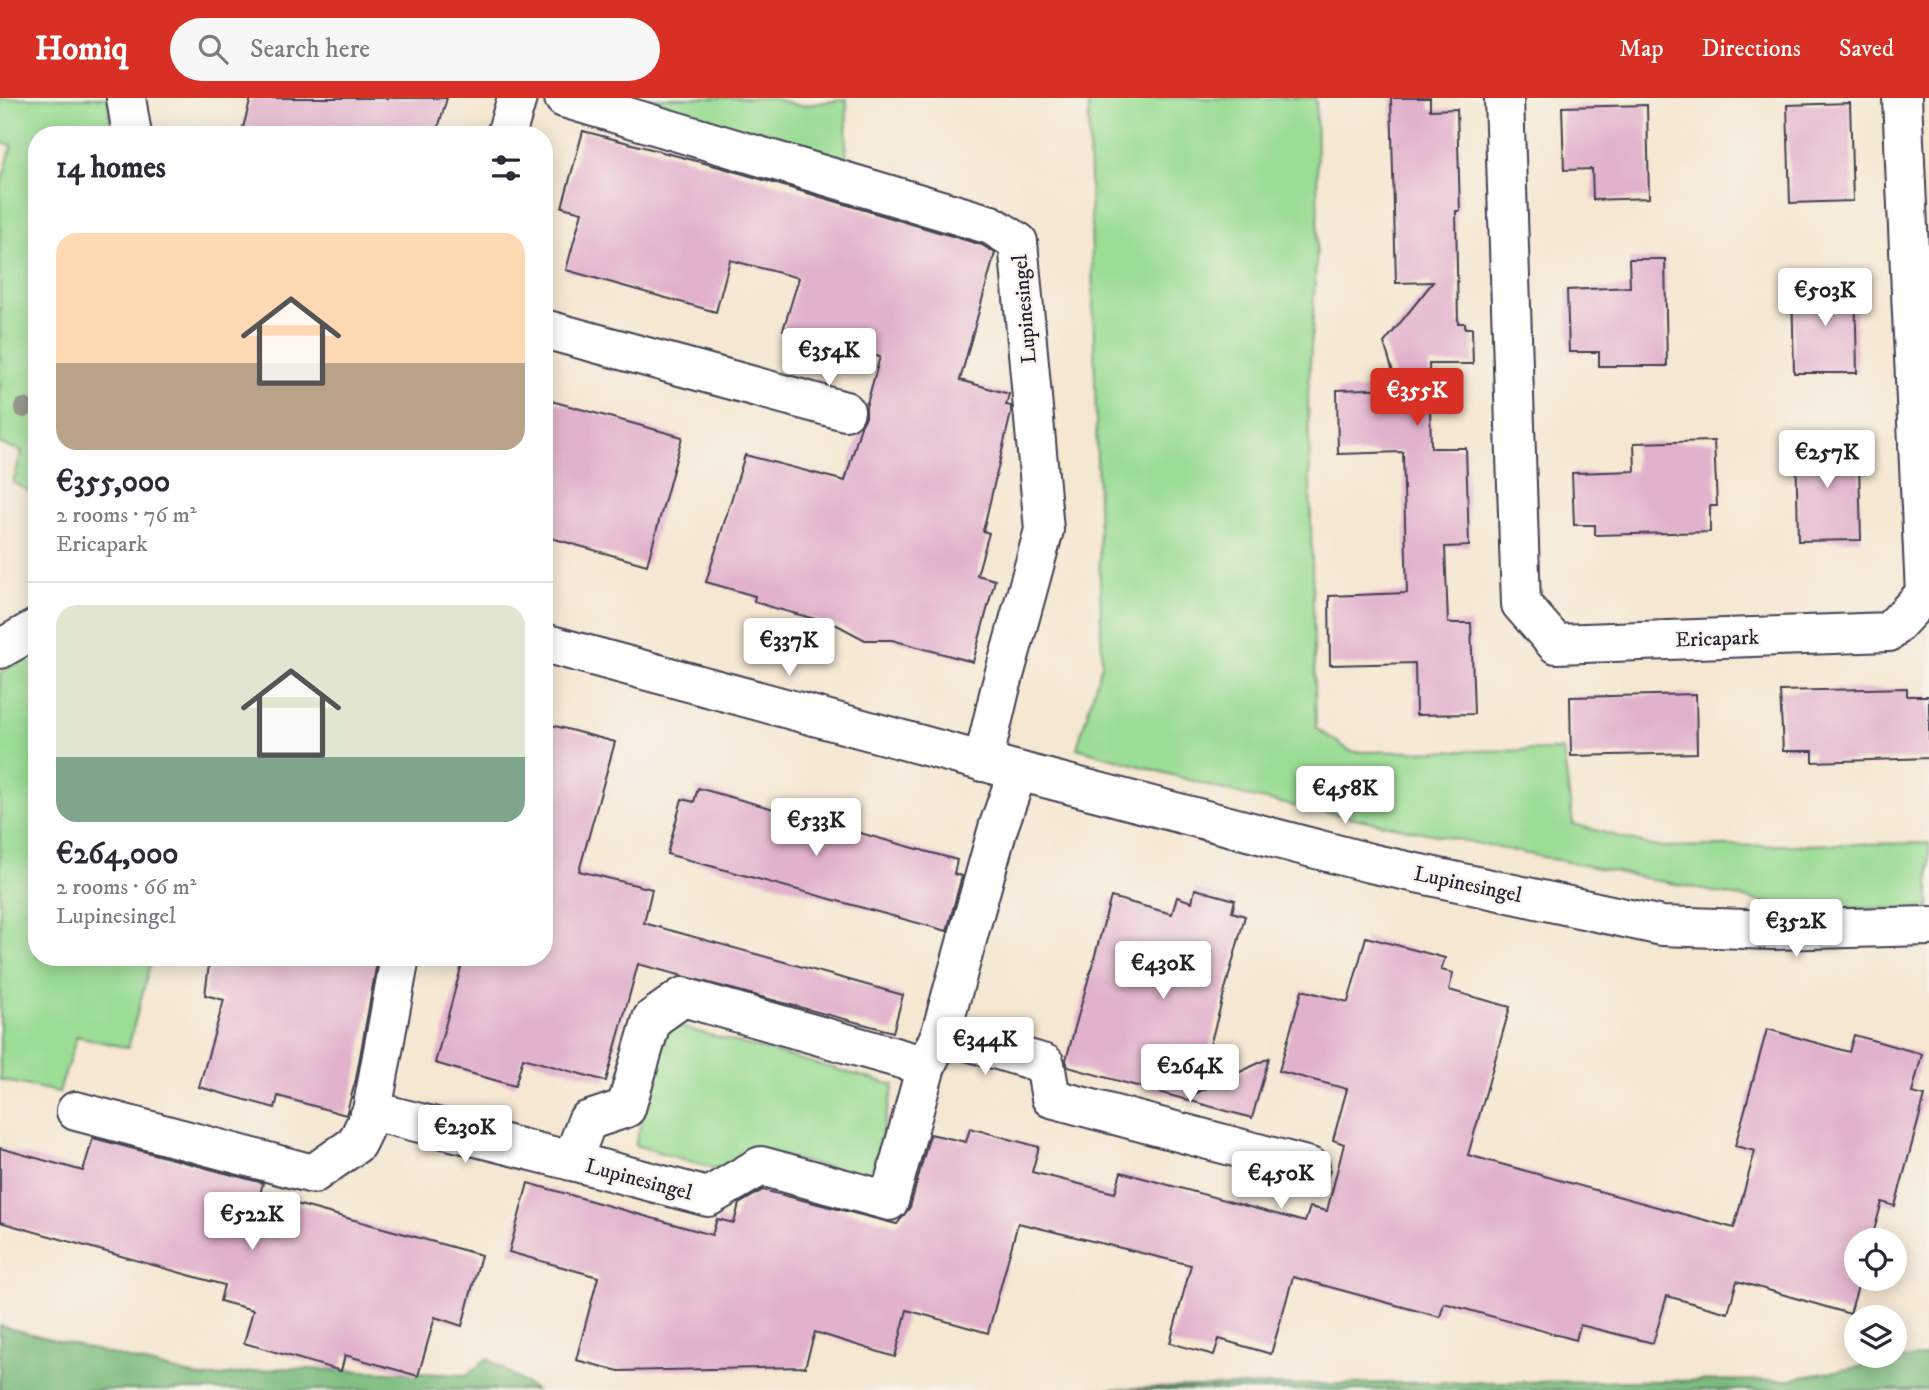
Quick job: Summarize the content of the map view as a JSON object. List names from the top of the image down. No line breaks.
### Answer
{"streets":{"street":["Lupinesingel","Ericapark"]},"page":{"header":"Homiq","search":"Search here","nav":["Map","Directions","Saved"],"heading":"14 homes","list":[{"name":"€355,000","note":"2 rooms · 76 m² · Ericapark"},{"name":"€264,000","note":"2 rooms · 66 m² · Lupinesingel"}],"price":["€503K","€354K","€355K","€257K","€337K","€458K","€533K","€352K","€430K","€344K","€264K","€230K","€450K","€522K"]}}
